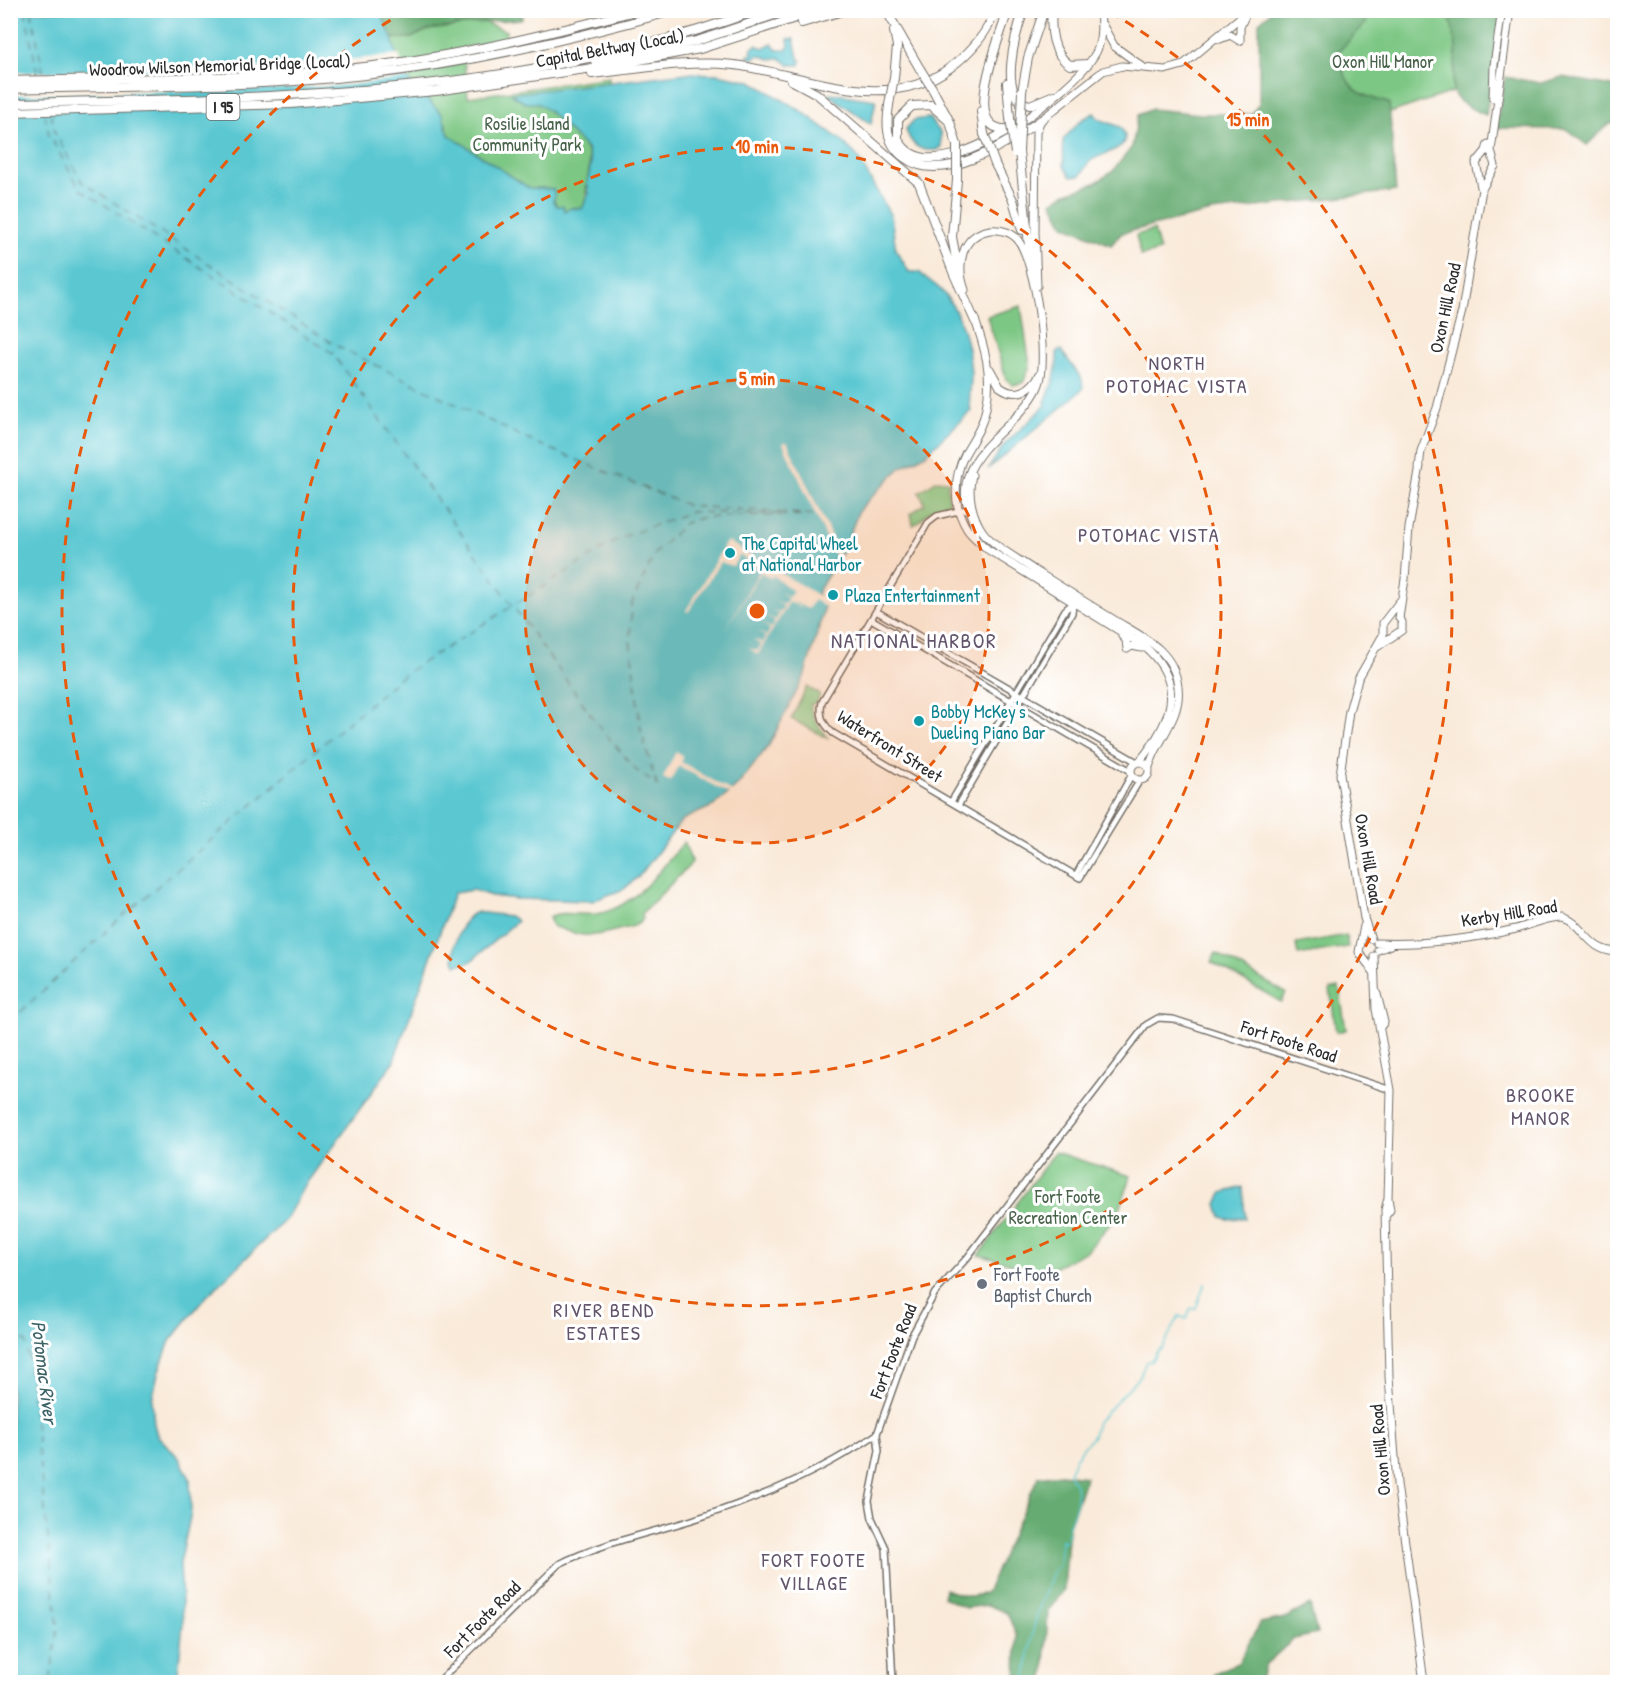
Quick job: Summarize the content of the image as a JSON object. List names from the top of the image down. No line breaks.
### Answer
{"streets":{"highway":["Capital Beltway (Local)","Woodrow Wilson Memorial Bridge (Local)","I 95"],"main road":["Oxon Hill Road","Kerby Hill Road"],"street":["Waterfront Street","Fort Foote Road"]},"crossings":[["Capital Beltway (Local)","Woodrow Wilson Memorial Bridge (Local)"],["Capital Beltway (Local)","I 95"],["Woodrow Wilson Memorial Bridge (Local)","I 95"],["Oxon Hill Road","Kerby Hill Road"],["Oxon Hill Road","Fort Foote Road"]],"districts":["NORTH POTOMAC VISTA","POTOMAC VISTA","NATIONAL HARBOR","BROOKE MANOR","RIVER BEND ESTATES","FORT FOOTE VILLAGE"],"water":["Potomac River"],"parks":["Oxon Hill Manor","Rosilie Island Community Park","Fort Foote Recreation Center"],"places":["The Capital Wheel at National Harbor","Plaza Entertainment","Bobby McKey's Dueling Piano Bar","Fort Foote Baptist Church"],"rings":["15 min","10 min","5 min"]}
